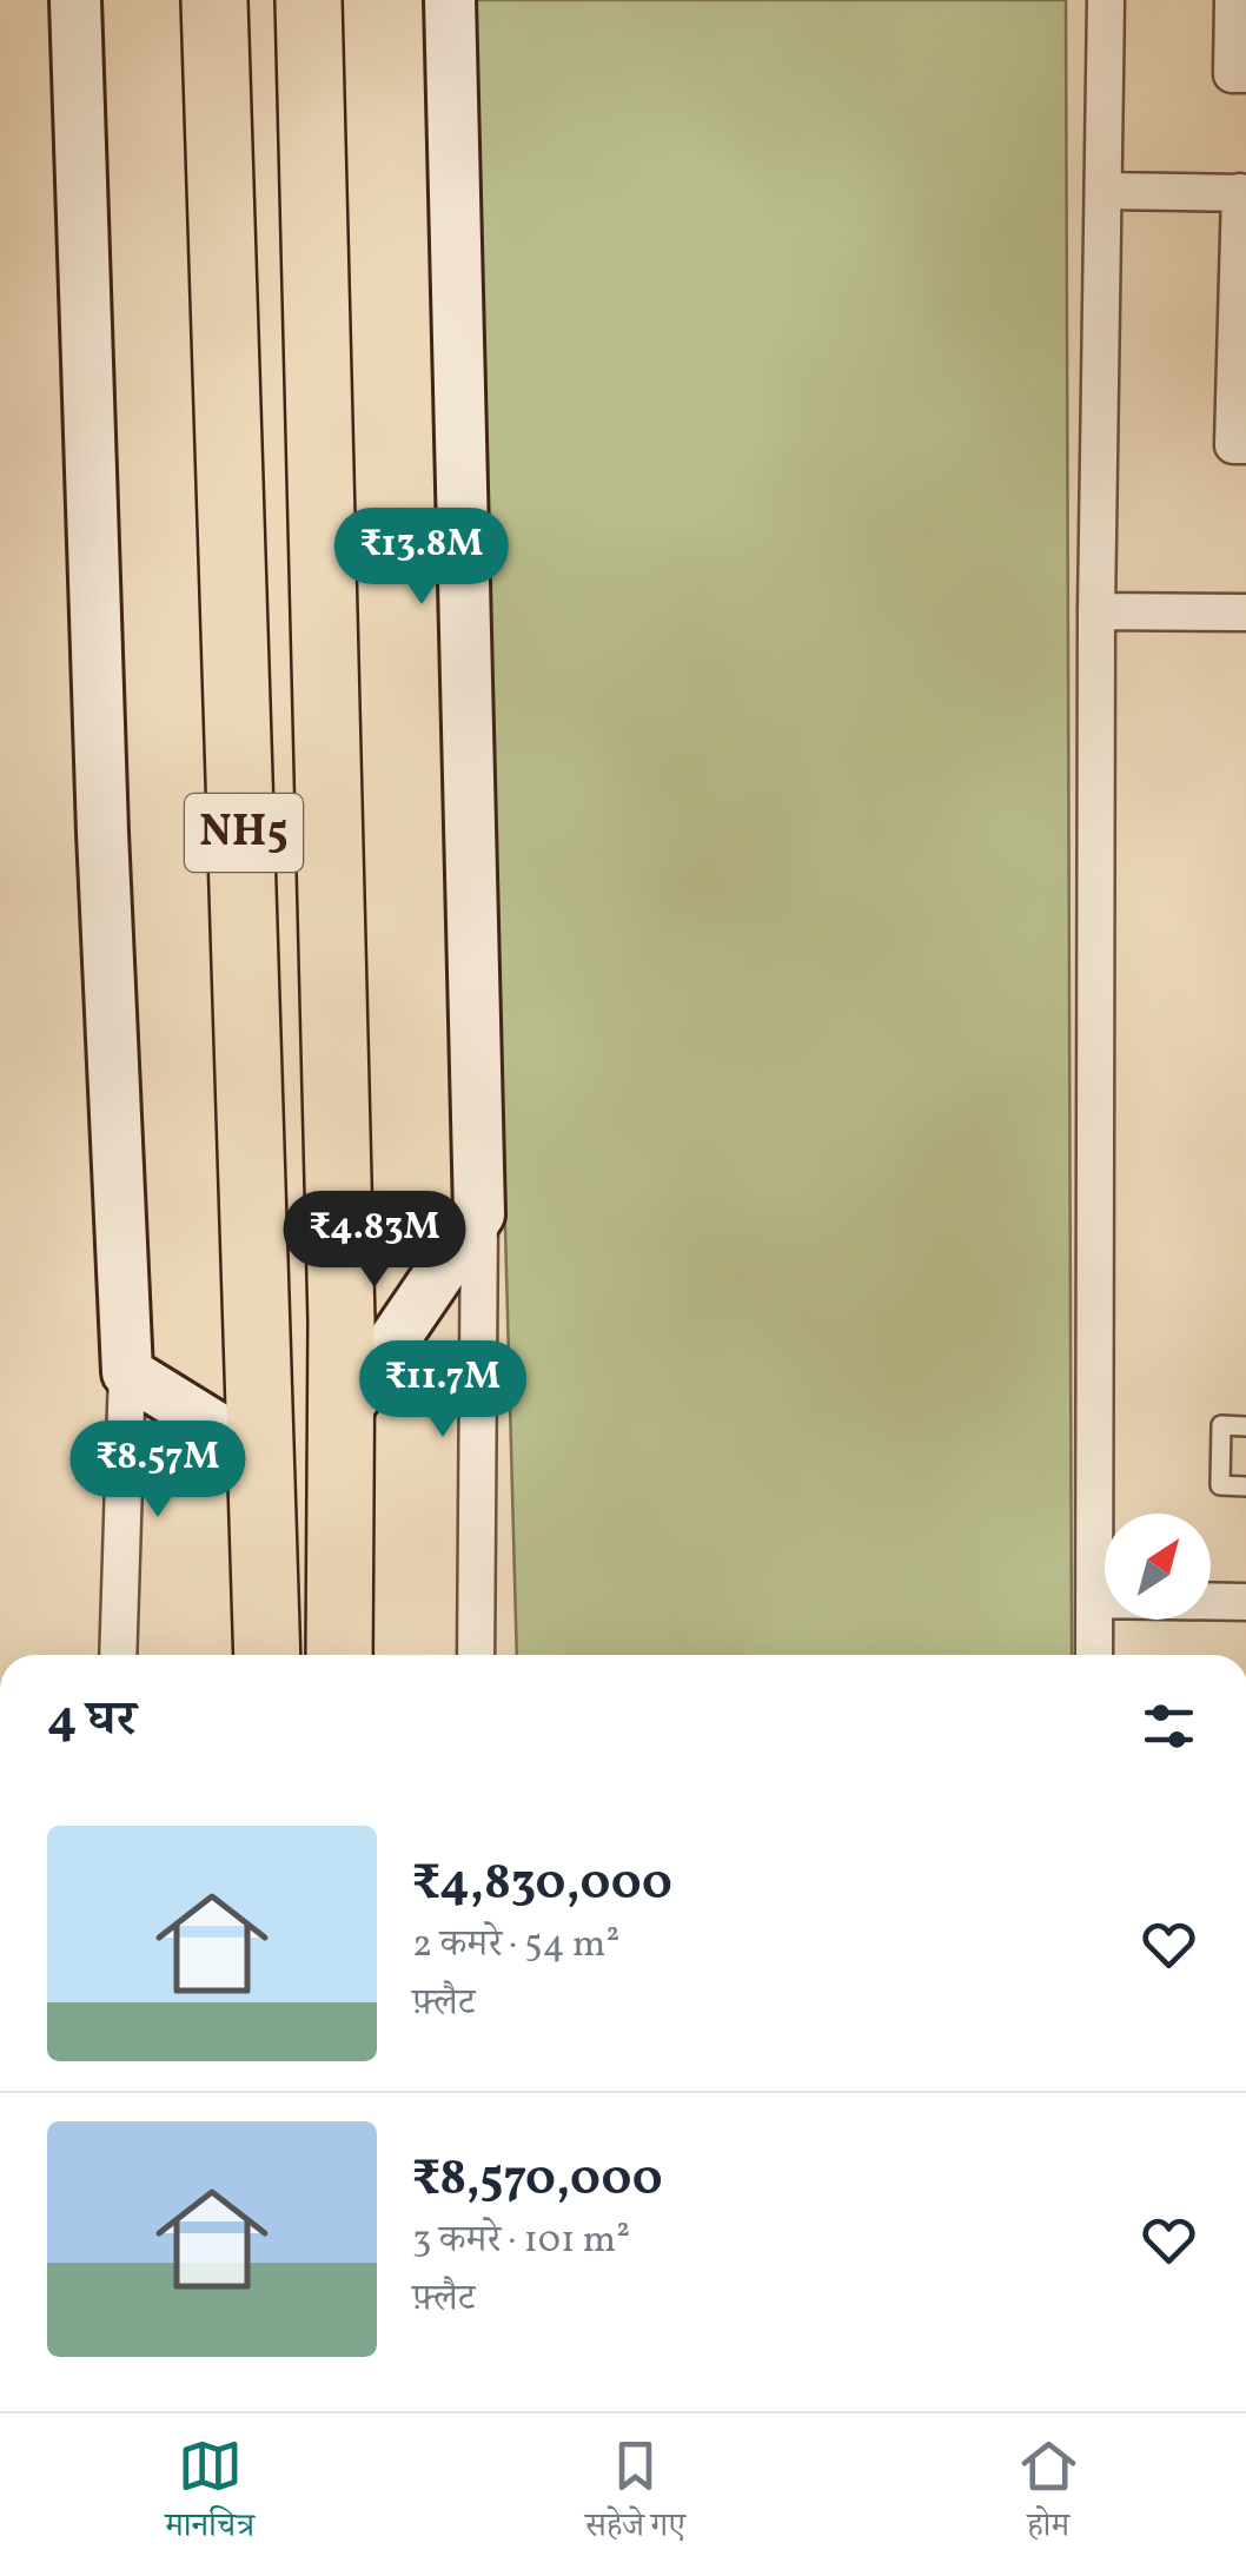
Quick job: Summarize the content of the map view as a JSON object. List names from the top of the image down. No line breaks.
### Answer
{"streets":{"highway":["NH5"]},"north":"top right","page":{"price":["₹13.8M","₹4.83M","₹11.7M","₹8.57M"],"heading":"4 घर","list":[{"name":"₹4,830,000","note":"2 कमरे · 54 m² · फ़्लैट"},{"name":"₹8,570,000","note":"3 कमरे · 101 m² · फ़्लैट"}],"tabs":["मानचित्र","सहेजे गए","होम"]}}
